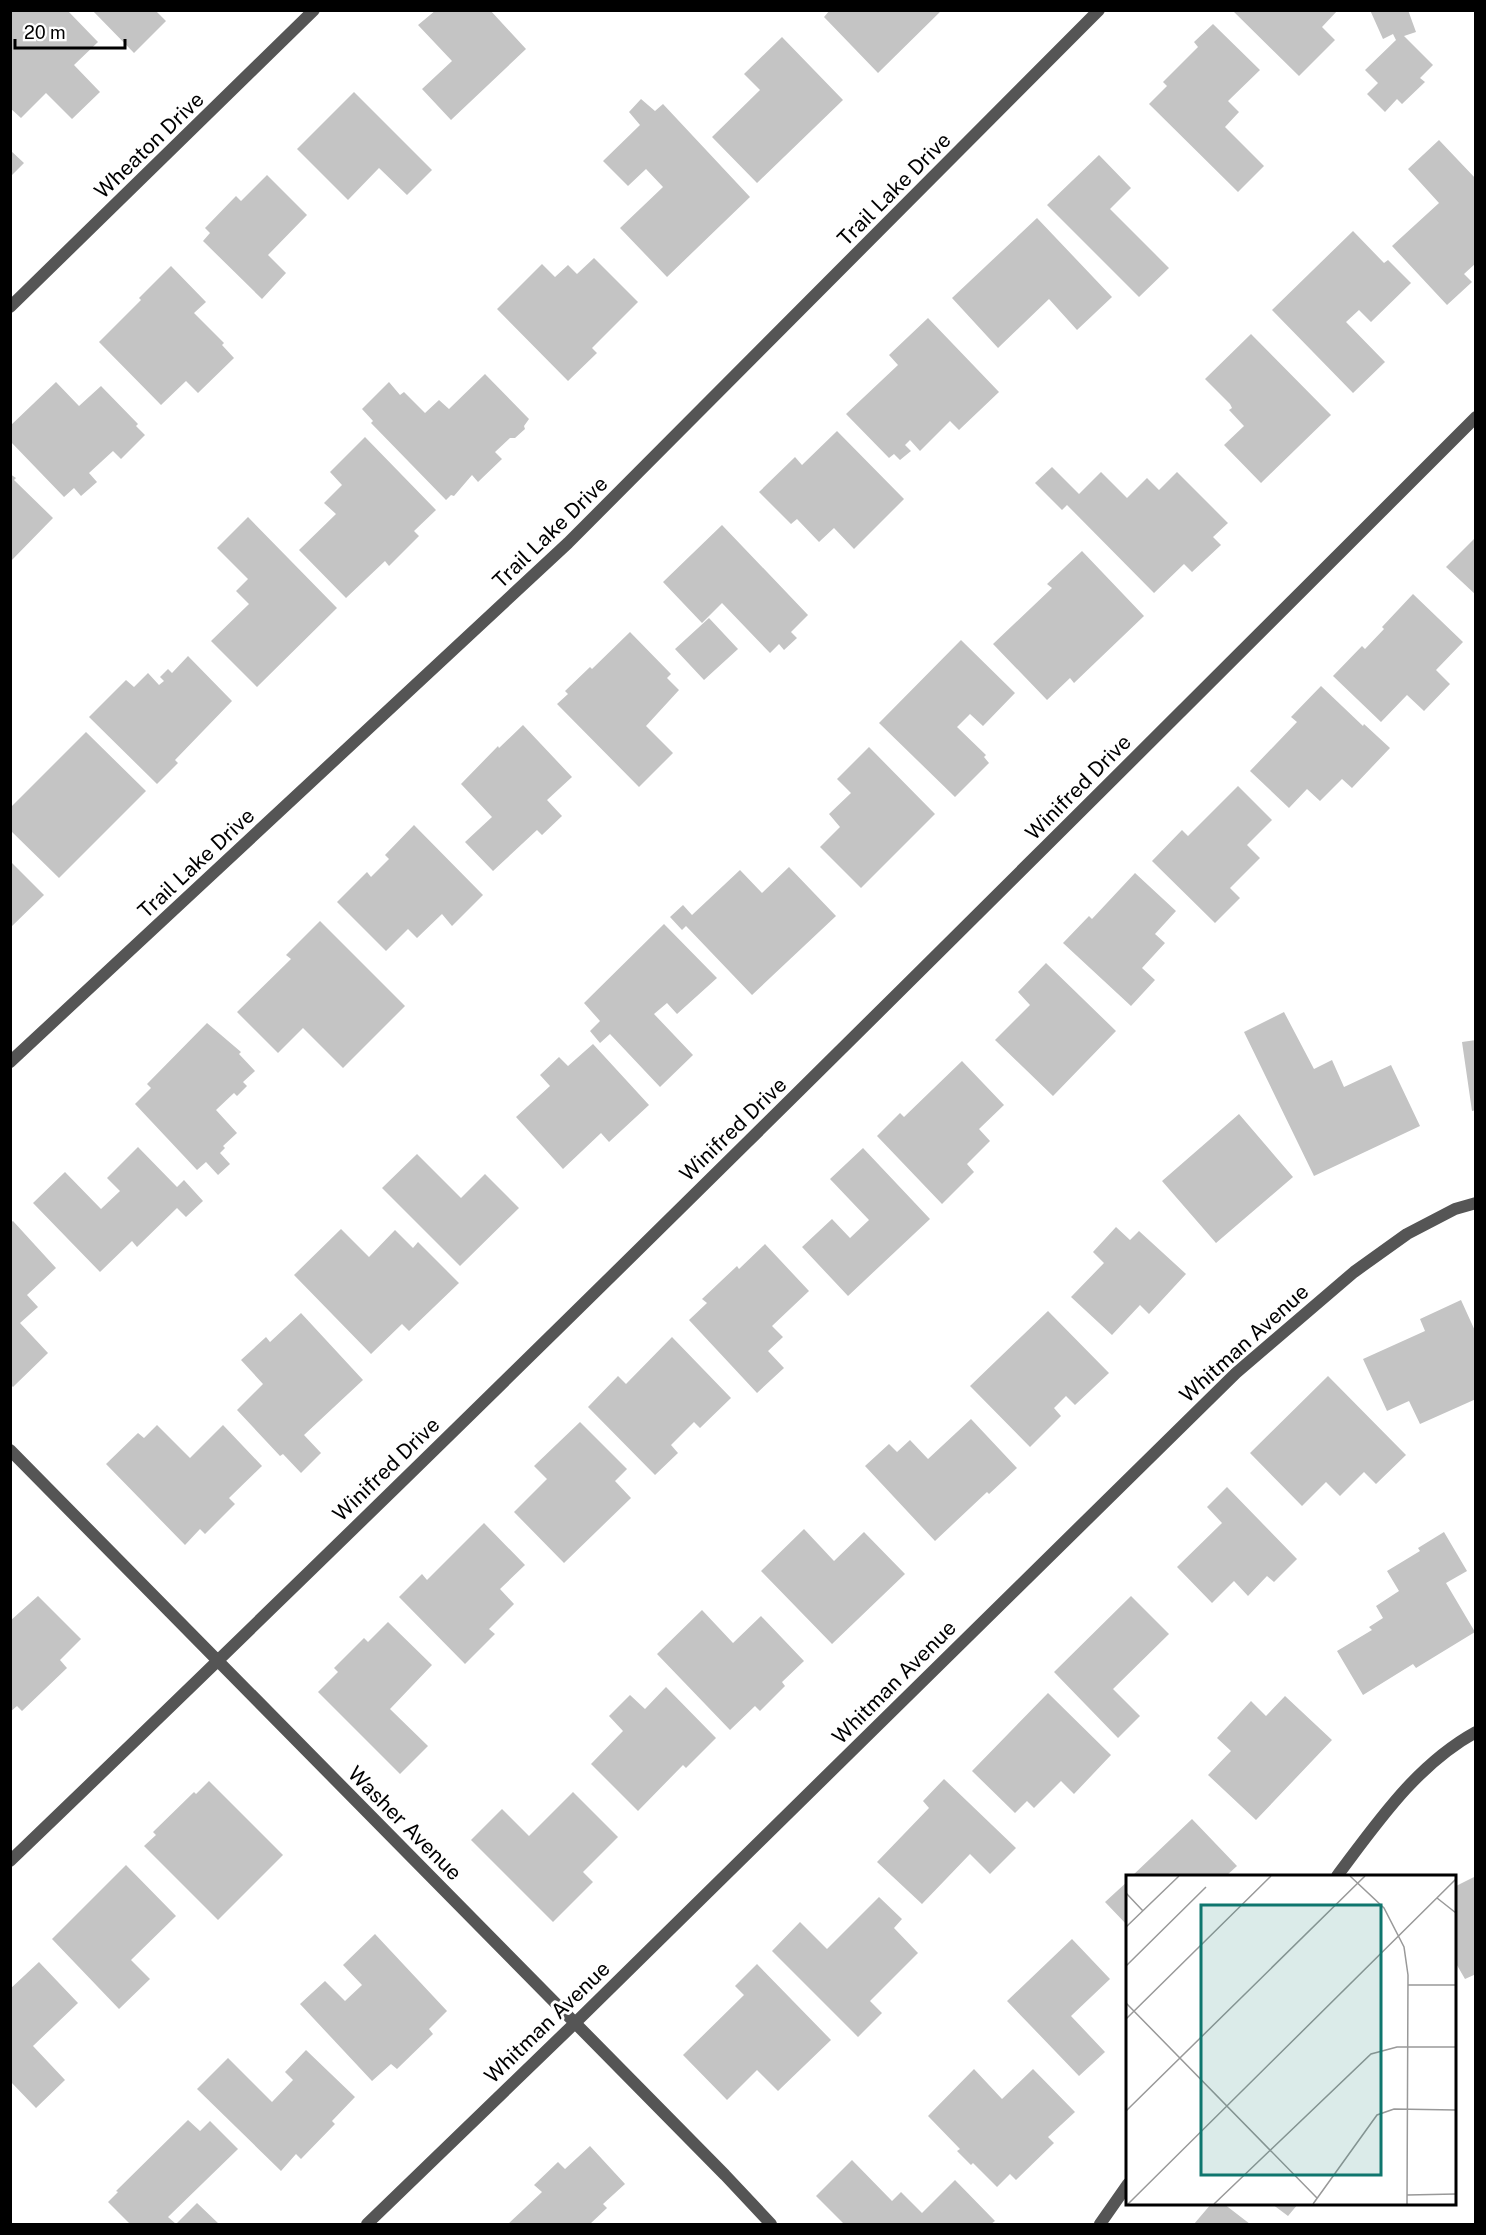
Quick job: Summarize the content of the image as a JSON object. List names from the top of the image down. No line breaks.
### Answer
{"streets":{"street":["Wheaton Drive","Trail Lake Drive","Winifred Drive","Whitman Avenue","Washer Avenue"]},"crossings":[["Winifred Drive","Washer Avenue"],["Whitman Avenue","Washer Avenue"]],"scale_bar":"20 m"}
